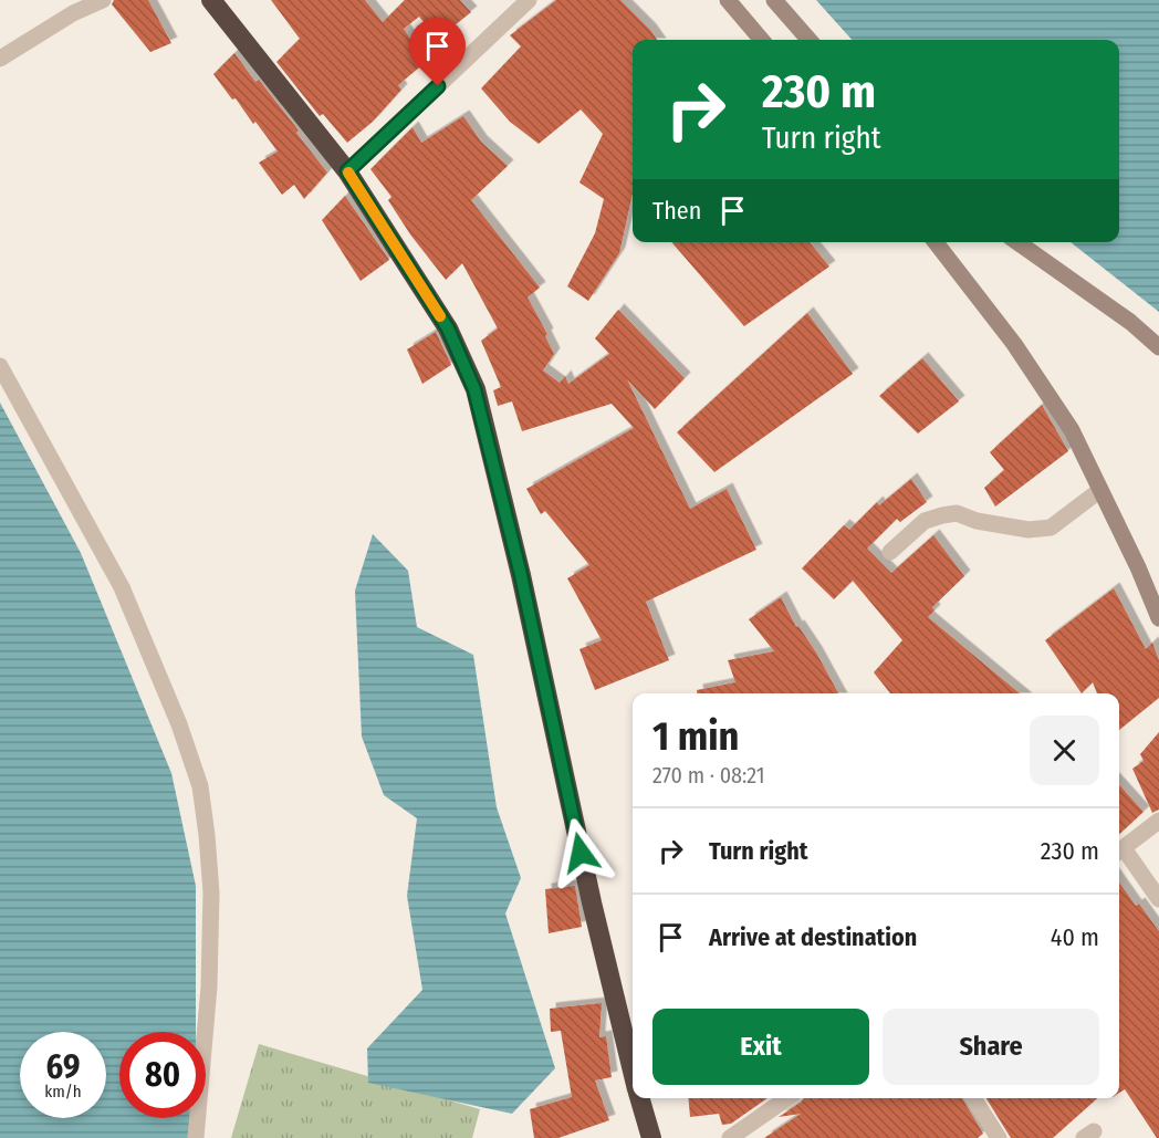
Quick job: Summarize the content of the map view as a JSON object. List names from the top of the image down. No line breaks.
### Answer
{"page":{"turn":["230 m","Turn right"],"then":"Then","heading":["1 min","270 m · 08:21"],"list":[{"name":"Turn right","value":"230 m"},{"name":"Arrive at destination","value":"40 m"}],"buttons":["Exit","Share"],"speed":"69 km/h","limit":"80"}}
